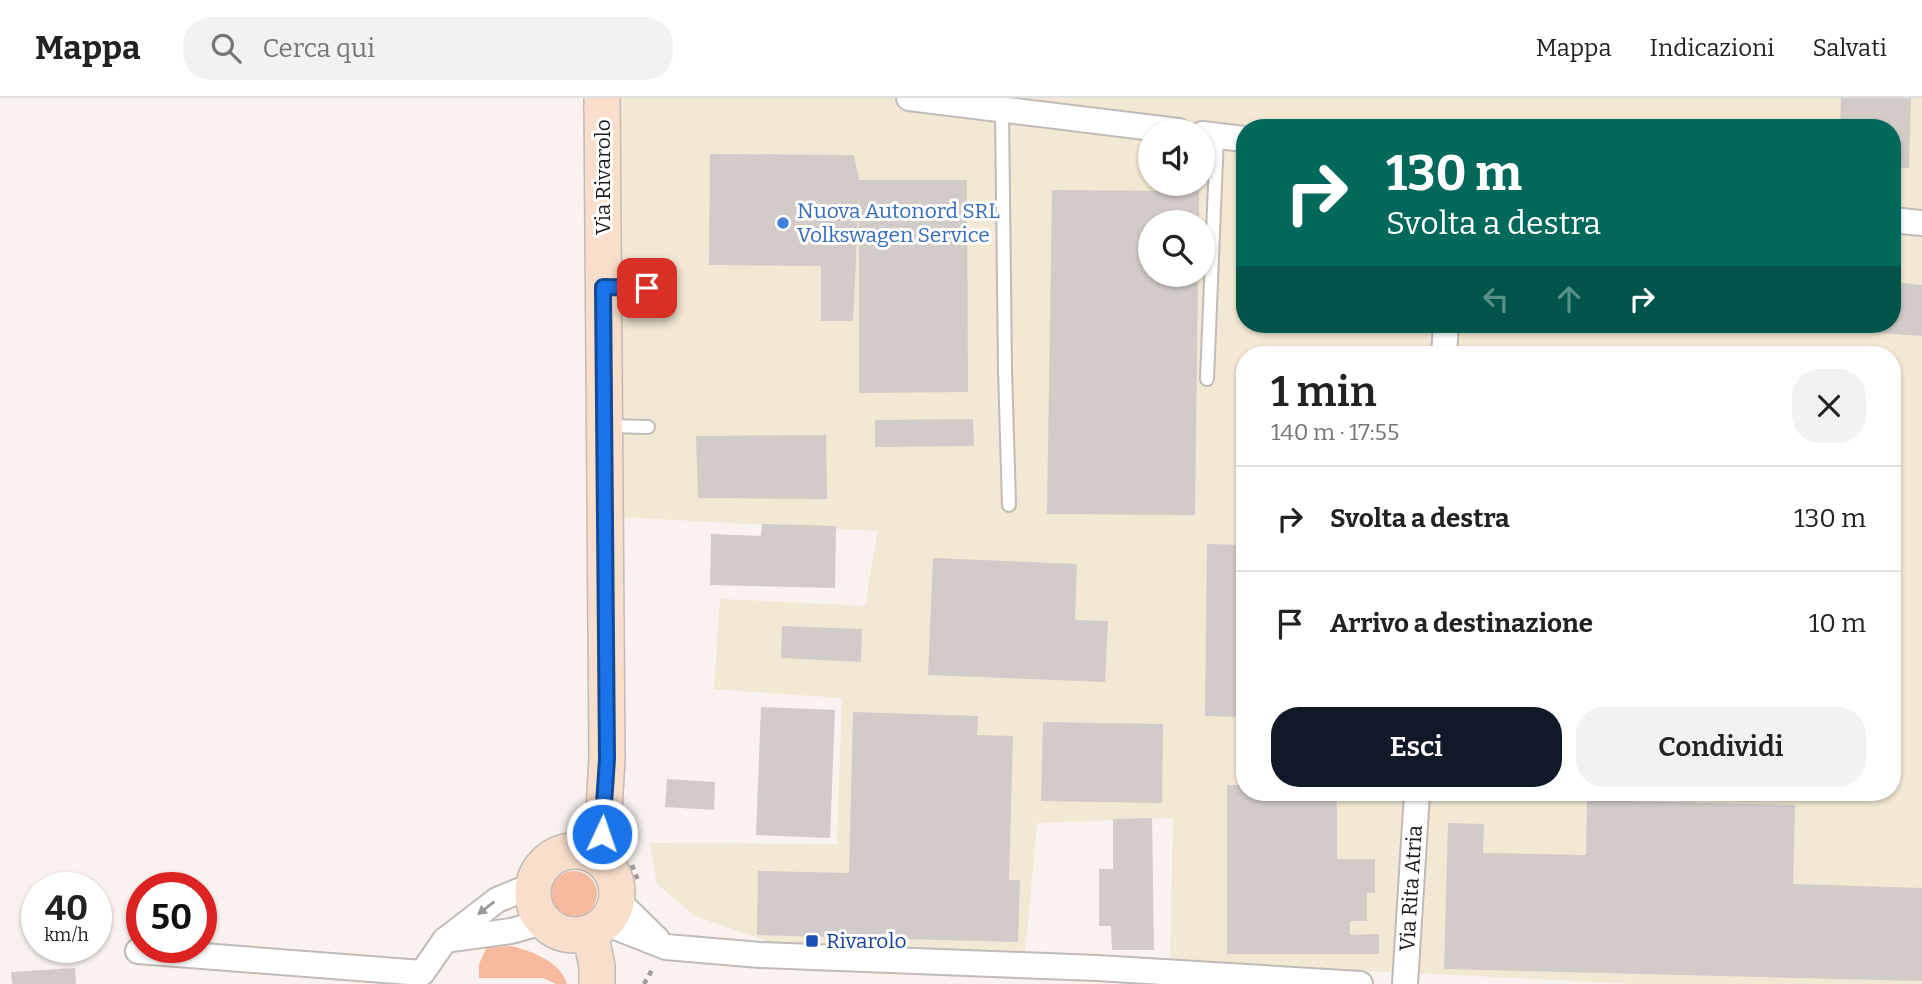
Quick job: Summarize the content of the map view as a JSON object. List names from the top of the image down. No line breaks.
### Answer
{"streets":{"main road":["Via Rivarolo"],"street":["Via Rita Atria"]},"places":{"other":["Nuova Autonord SRL Volkswagen Service"],"transit":["Rivarolo"]},"page":{"header":"Mappa","search":"Cerca qui","nav":["Mappa","Indicazioni","Salvati"],"turn":["130 m","Svolta a destra"],"heading":["1 min","140 m · 17:55"],"list":[{"name":"Svolta a destra","value":"130 m"},{"name":"Arrivo a destinazione","value":"10 m"}],"buttons":["Esci","Condividi"],"speed":"40 km/h","limit":"50"}}
